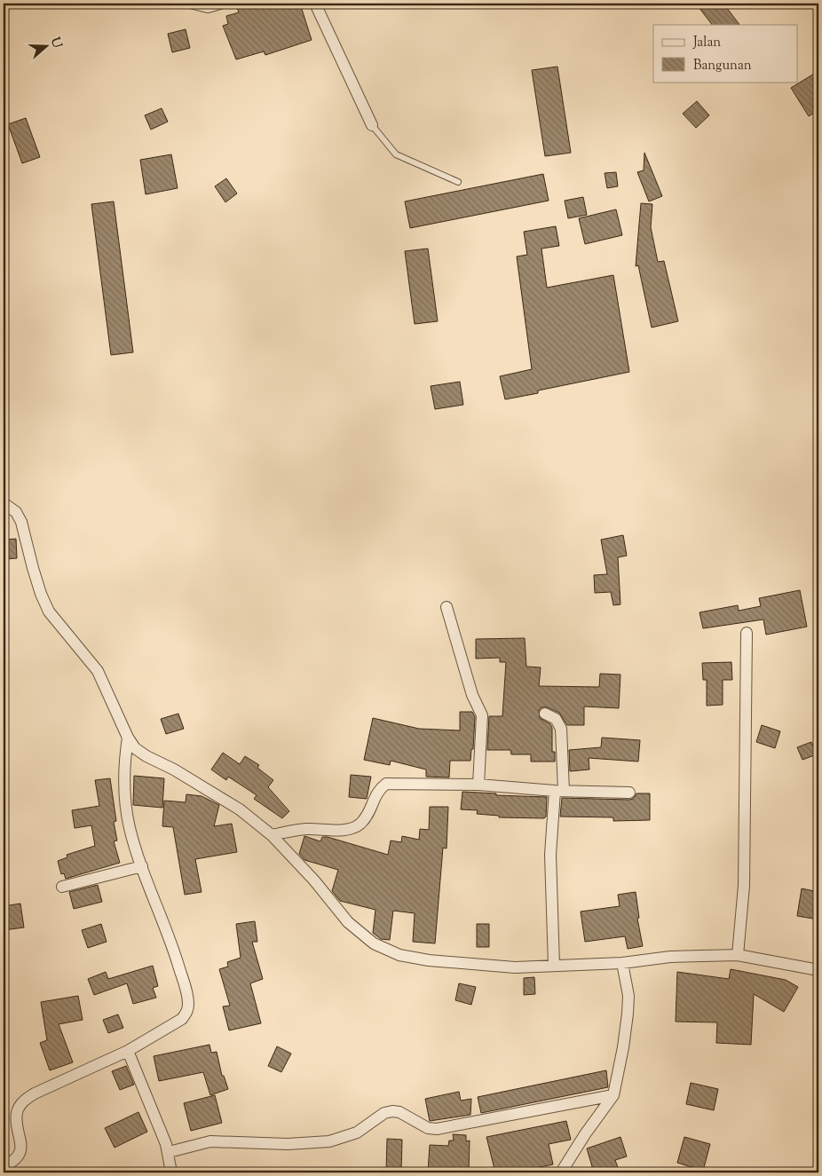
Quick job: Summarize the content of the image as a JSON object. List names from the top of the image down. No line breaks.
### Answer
{"legend":["Jalan","Bangunan"],"north":"right"}
